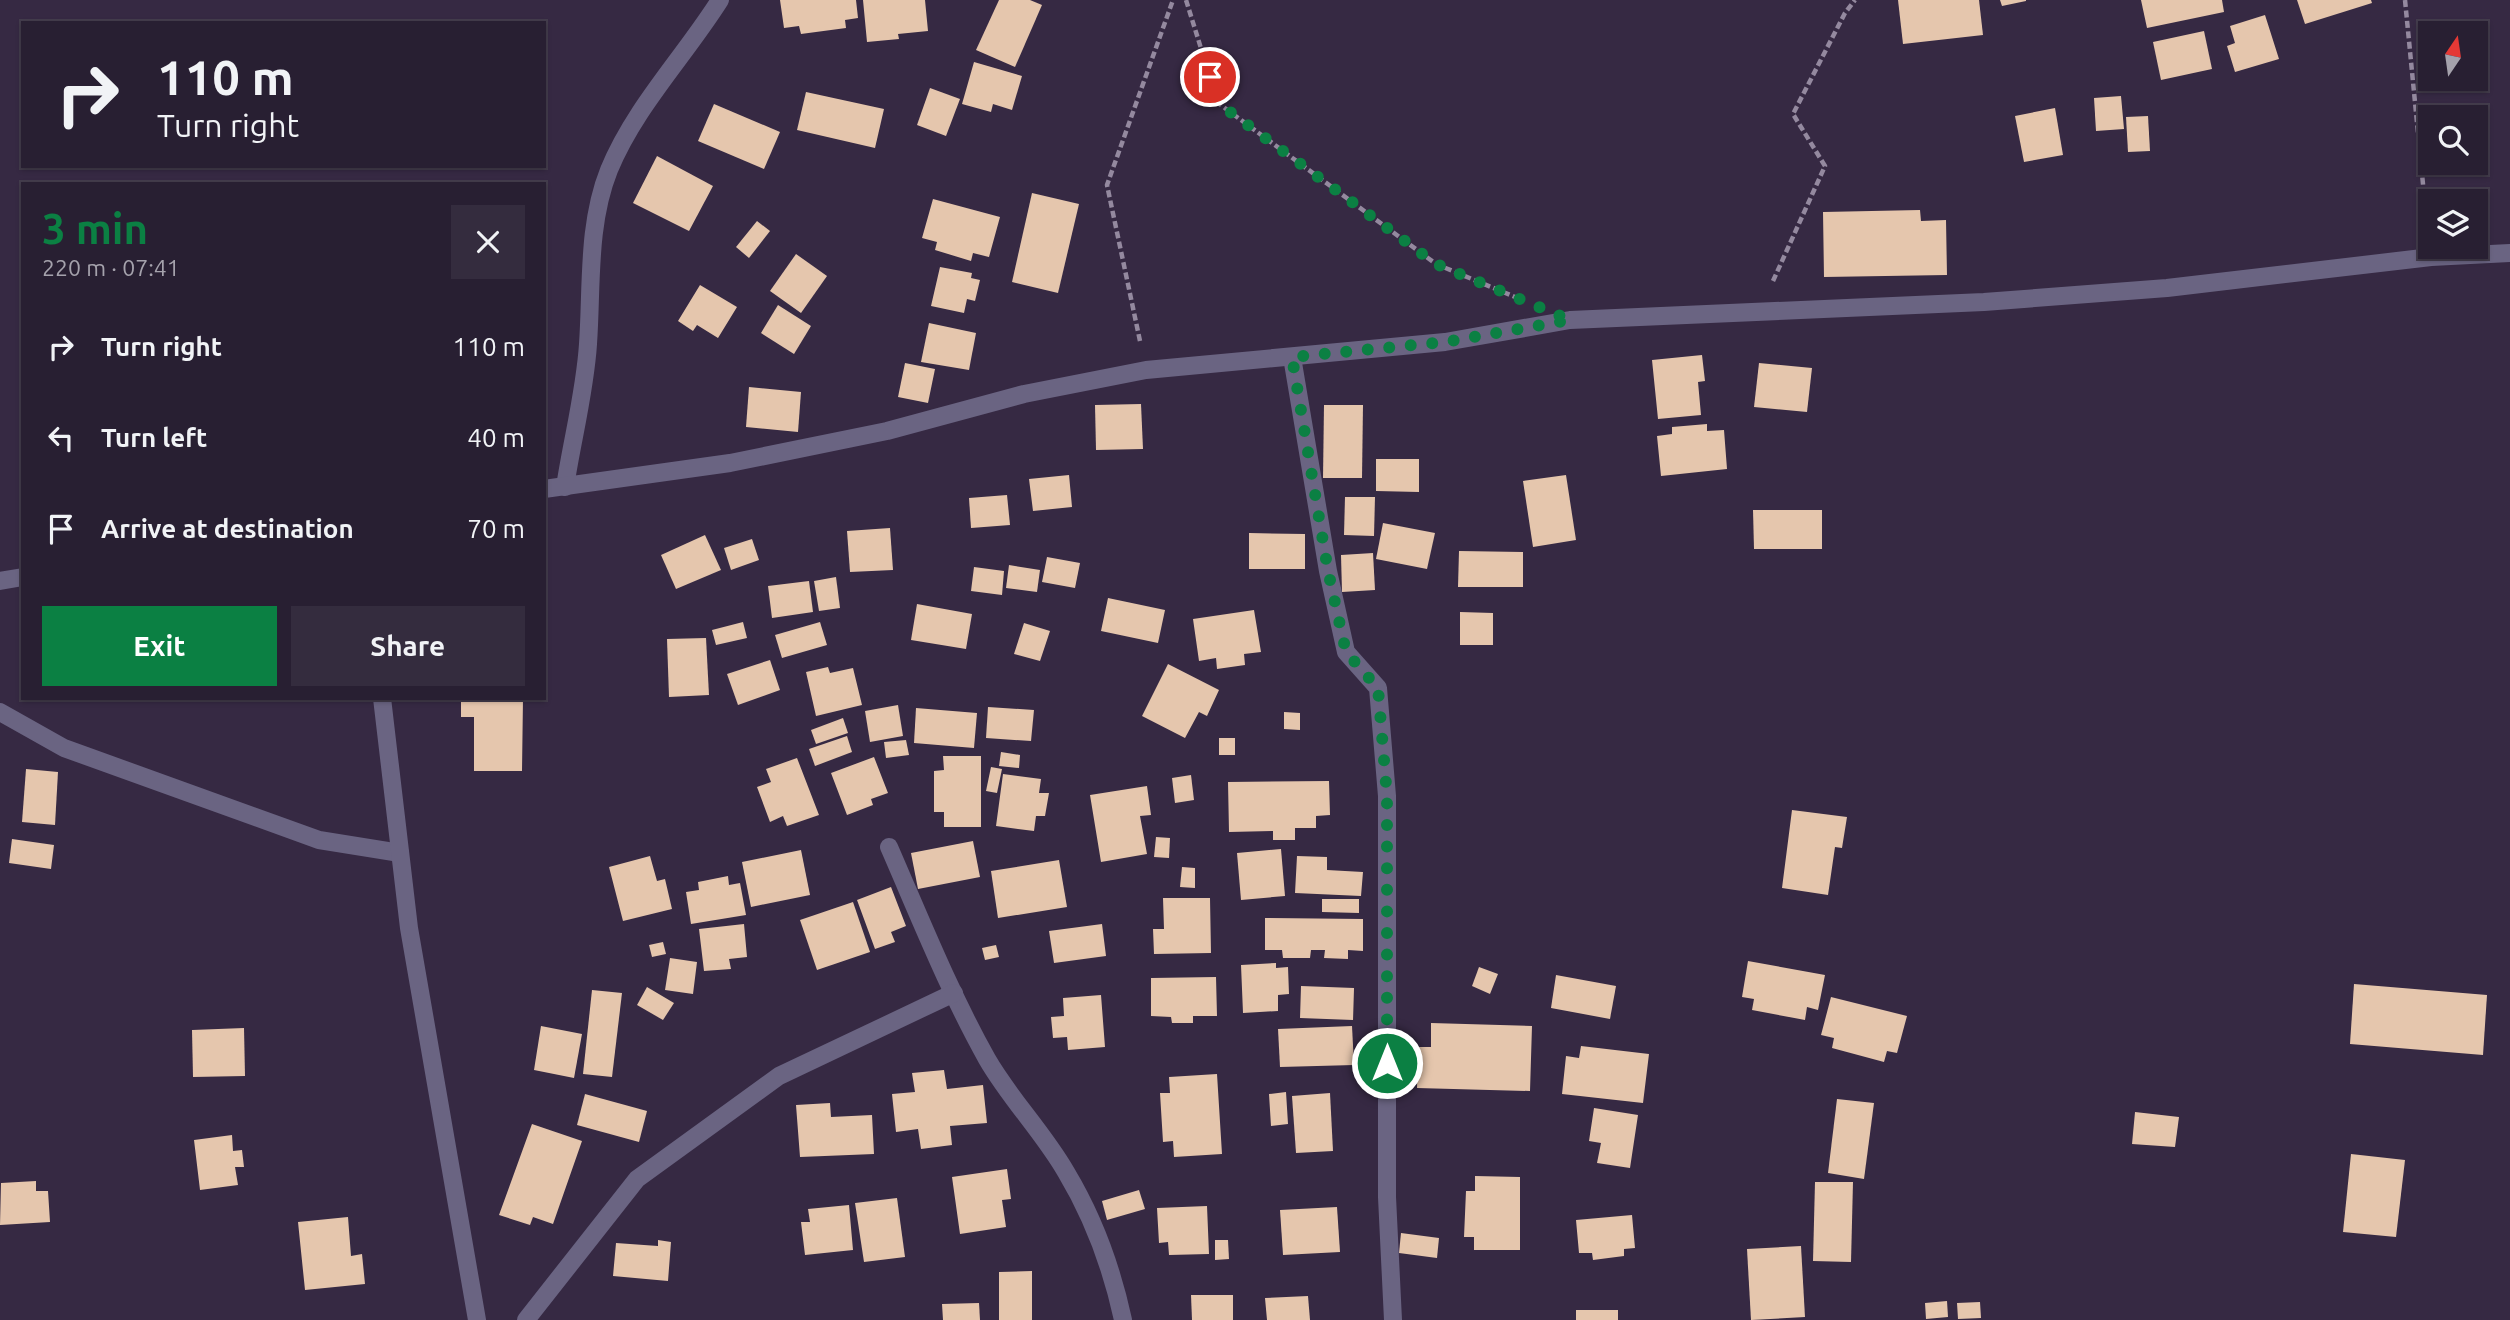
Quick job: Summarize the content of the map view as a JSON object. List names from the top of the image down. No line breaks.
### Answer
{"north":"top","page":{"turn":["110 m","Turn right"],"heading":["3 min","220 m · 07:41"],"list":[{"name":"Turn right","value":"110 m"},{"name":"Turn left","value":"40 m"},{"name":"Arrive at destination","value":"70 m"}],"buttons":["Exit","Share"]}}
